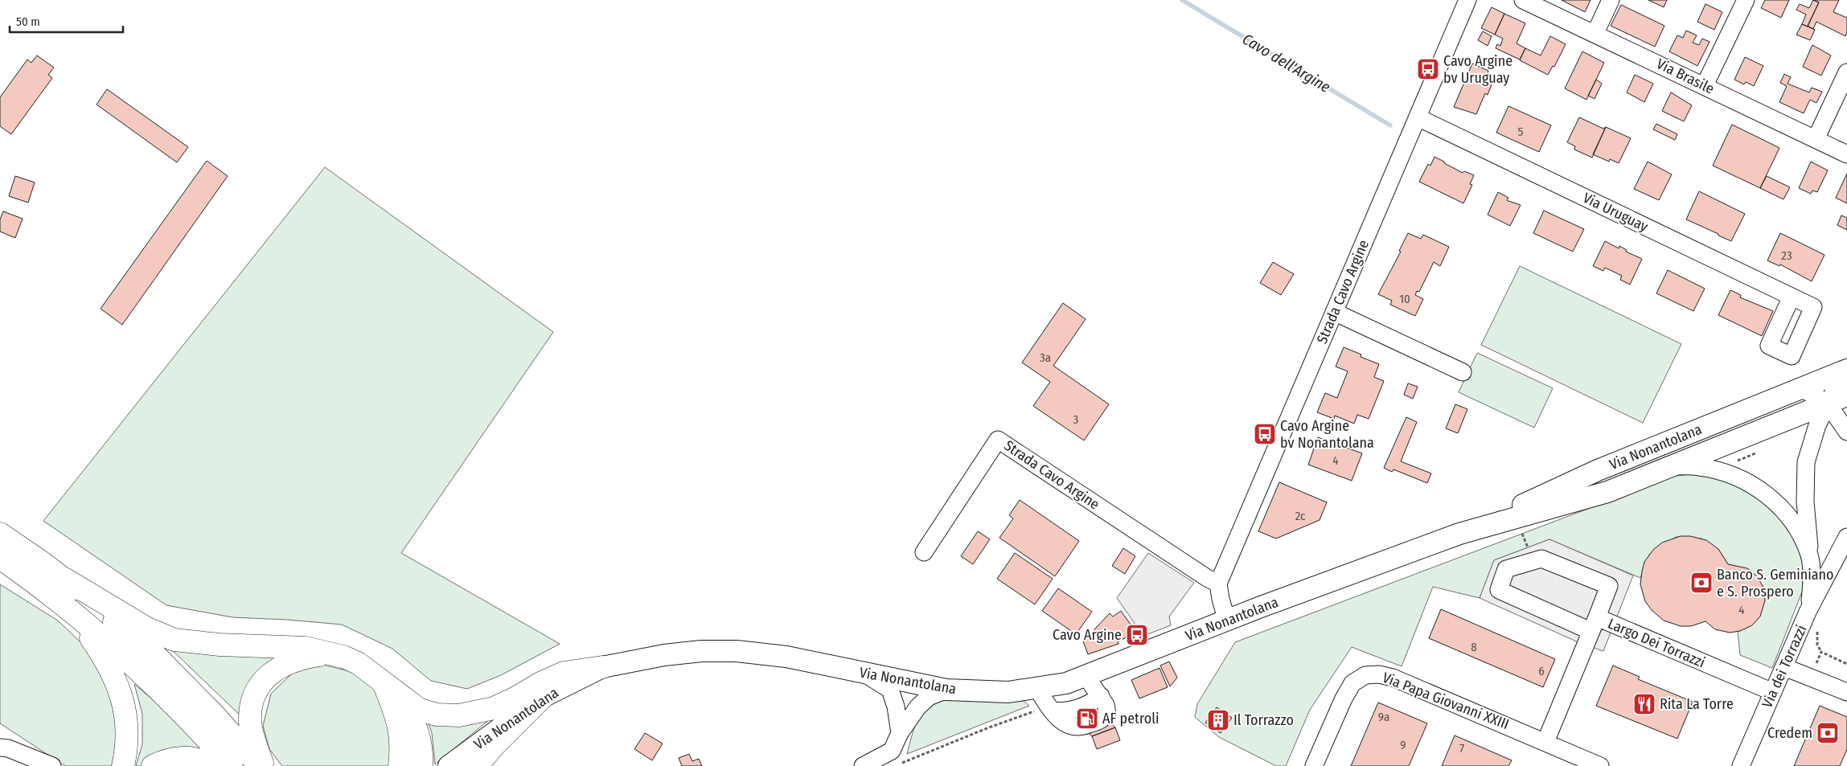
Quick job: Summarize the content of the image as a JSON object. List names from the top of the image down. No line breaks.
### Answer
{"streets":{"main road":["Via Nonantolana"],"street":["Via Brasile","Via Uruguay","Strada Cavo Argine","Largo Dei Torrazzi","Via dei Torrazzi","Via Papa Giovanni XXIII"]},"crossings":[["Via Uruguay","Strada Cavo Argine"],["Via Nonantolana","Via dei Torrazzi"],["Largo Dei Torrazzi","Via dei Torrazzi"],["Largo Dei Torrazzi","Via Papa Giovanni XXIII"]],"water":["Cavo dell'Argine"],"places":{"bus stop":["Cavo Argine bv Uruguay","Cavo Argine bv Nonantolana","Cavo Argine"],"bank":["Banco S. Geminiano e S. Prospero","Credem"],"restaurant":["Rita La Torre"],"fuel station":["AF petroli"],"building":["Il Torrazzo"]},"house_numbers":["5","23","10","3a","3","4","2c","4","8","6","9a","9","7"],"scale_bar":"50 m"}
